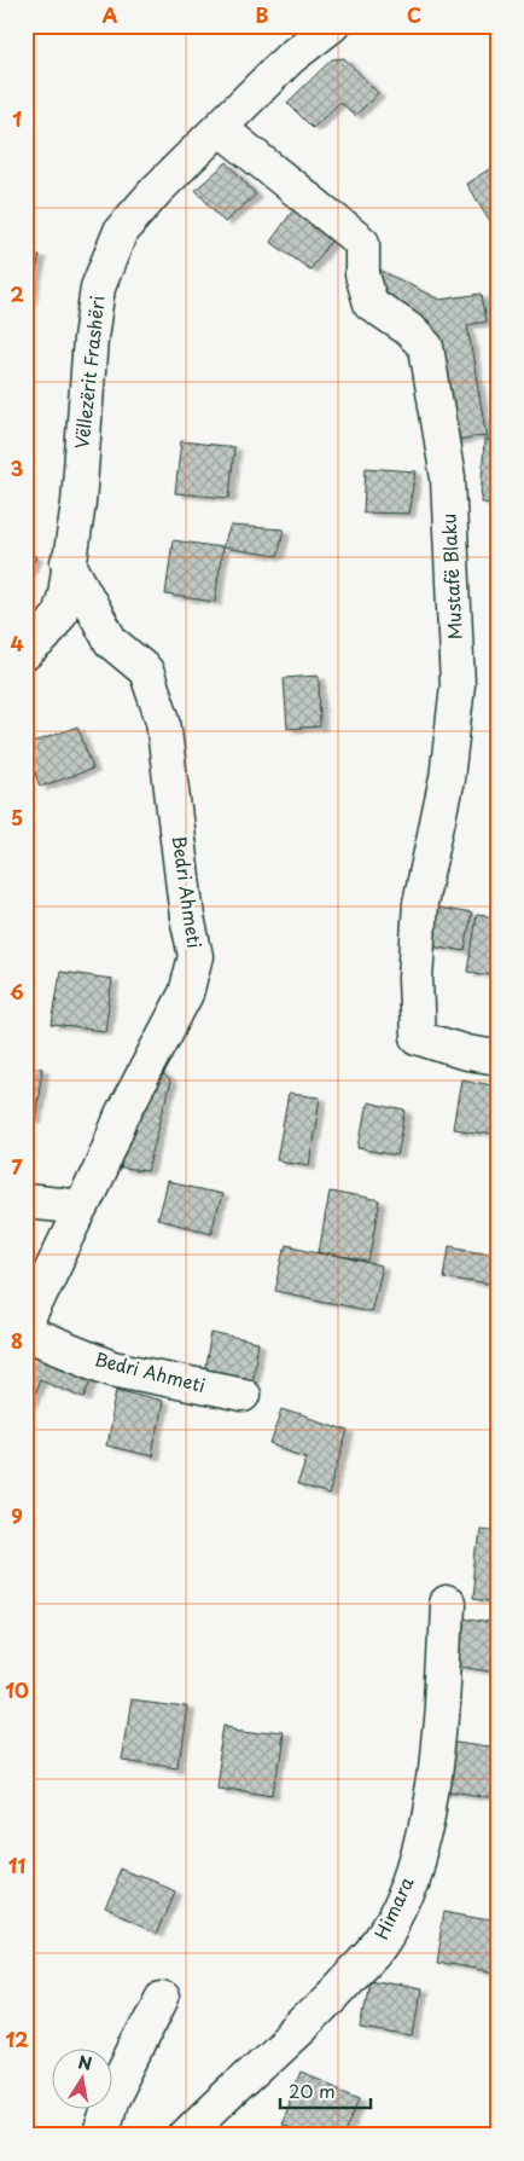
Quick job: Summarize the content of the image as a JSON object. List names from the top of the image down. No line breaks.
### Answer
{"streets":{"street":["Vëllezërit Frashëri","Mustafë Blaku","Bedri Ahmeti","Himara"]},"crossings":[["Vëllezërit Frashëri","Mustafë Blaku"],["Vëllezërit Frashëri","Bedri Ahmeti"]],"scale_bar":"20 m","north":"top","grid":{"columns":["A","B","C"],"rows":["1","2","3","4","5","6","7","8","9","10","11","12"]}}
